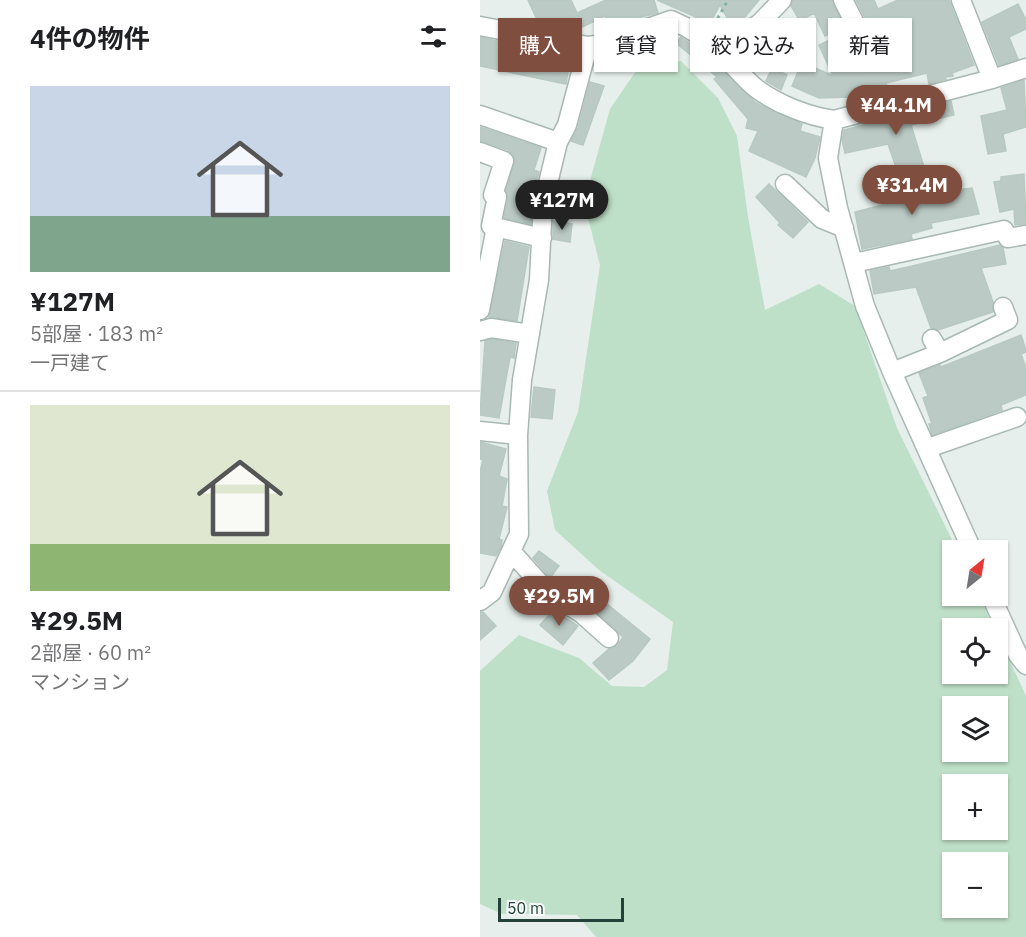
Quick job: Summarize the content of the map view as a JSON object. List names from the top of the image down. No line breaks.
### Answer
{"scale_bar":"50 m","north":"top right","page":{"heading":"4件の物件","chip":["購入","賃貸","絞り込み","新着"],"list":[{"name":"¥127M","note":"5部屋 · 183 m² · 一戸建て"},{"name":"¥29.5M","note":"2部屋 · 60 m² · マンション"}],"price":["¥44.1M","¥31.4M","¥127M","¥29.5M"],"map_buttons":["+","−"],"scale":"50 m"}}
